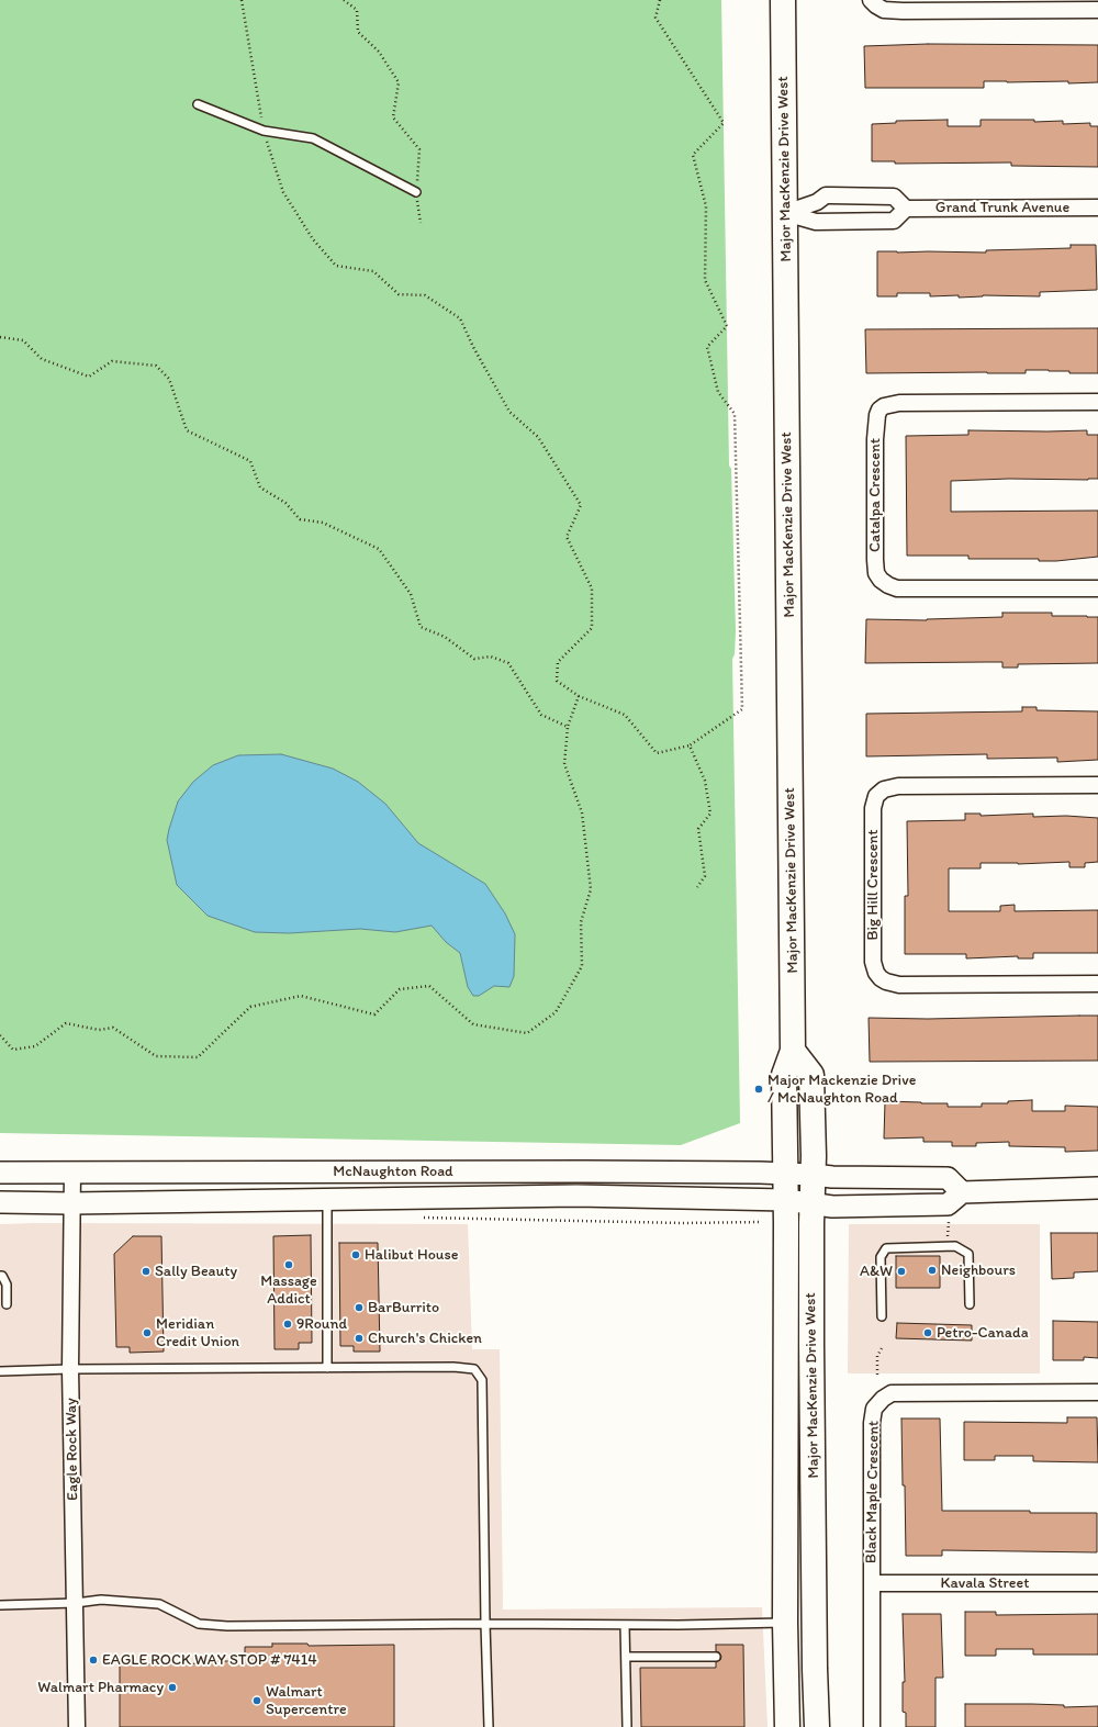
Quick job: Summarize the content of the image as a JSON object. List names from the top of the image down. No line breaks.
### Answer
{"streets":{"main road":["Major MacKenzie Drive West"],"street":["Grand Trunk Avenue","Catalpa Crescent","Big Hill Crescent","McNaughton Road","Eagle Rock Way","Black Maple Crescent","Kavala Street"]},"crossings":[["Major MacKenzie Drive West","McNaughton Road"],["McNaughton Road","Eagle Rock Way"],["Black Maple Crescent","Kavala Street"]],"places":["Major Mackenzie Drive / McNaughton Road","Halibut House","Massage Addict","Neighbours","Sally Beauty","A&W","BarBurrito","9Round","Meridian Credit Union","Petro-Canada","Church's Chicken","EAGLE ROCK WAY STOP # 7414","Walmart Pharmacy","Walmart Supercentre"]}
